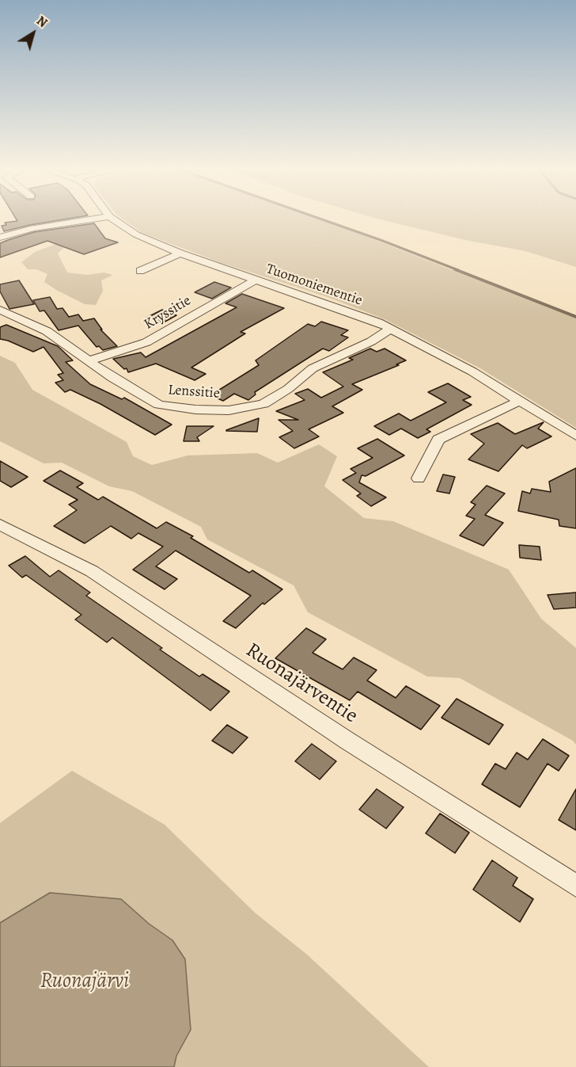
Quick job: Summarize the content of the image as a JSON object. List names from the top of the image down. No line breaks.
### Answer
{"streets":{"street":["Tuomoniementie","Kryssitie","Lenssitie","Ruonajärventie"]},"crossings":[["Tuomoniementie","Kryssitie"],["Tuomoniementie","Lenssitie"],["Kryssitie","Lenssitie"]],"water":["Ruonajärvi"],"north":"top right"}
